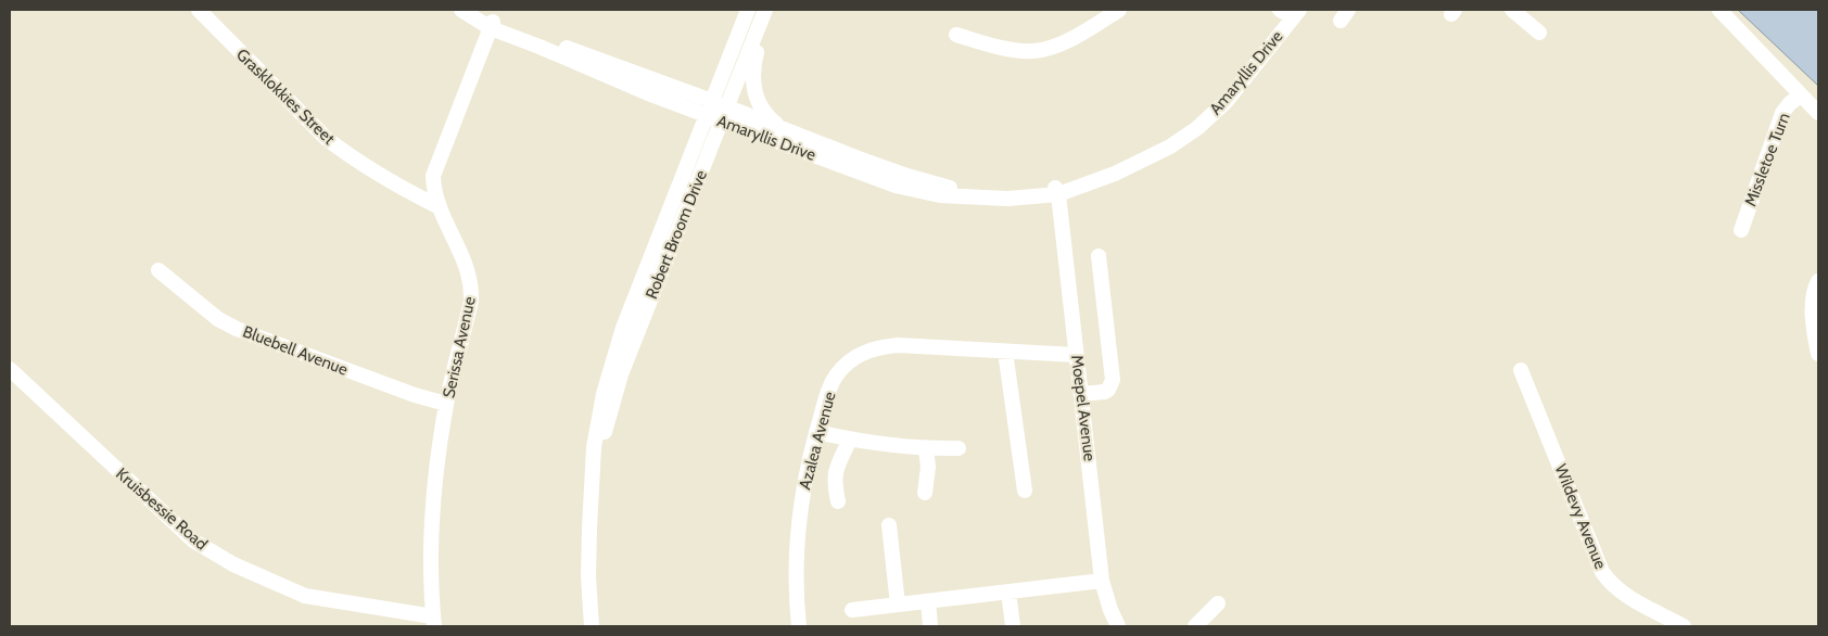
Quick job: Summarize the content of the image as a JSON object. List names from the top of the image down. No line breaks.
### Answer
{"streets":{"street":["Amaryllis Drive","Grasklokkies Street","Missletoe Turn","Robert Broom Drive","Serissa Avenue","Bluebell Avenue","Moepel Avenue","Azalea Avenue","Kruisbessie Road","Wildevy Avenue"]},"crossings":[["Amaryllis Drive","Robert Broom Drive"],["Amaryllis Drive","Serissa Avenue"],["Amaryllis Drive","Moepel Avenue"],["Grasklokkies Street","Serissa Avenue"],["Serissa Avenue","Bluebell Avenue"],["Serissa Avenue","Kruisbessie Road"],["Moepel Avenue","Azalea Avenue"]]}
